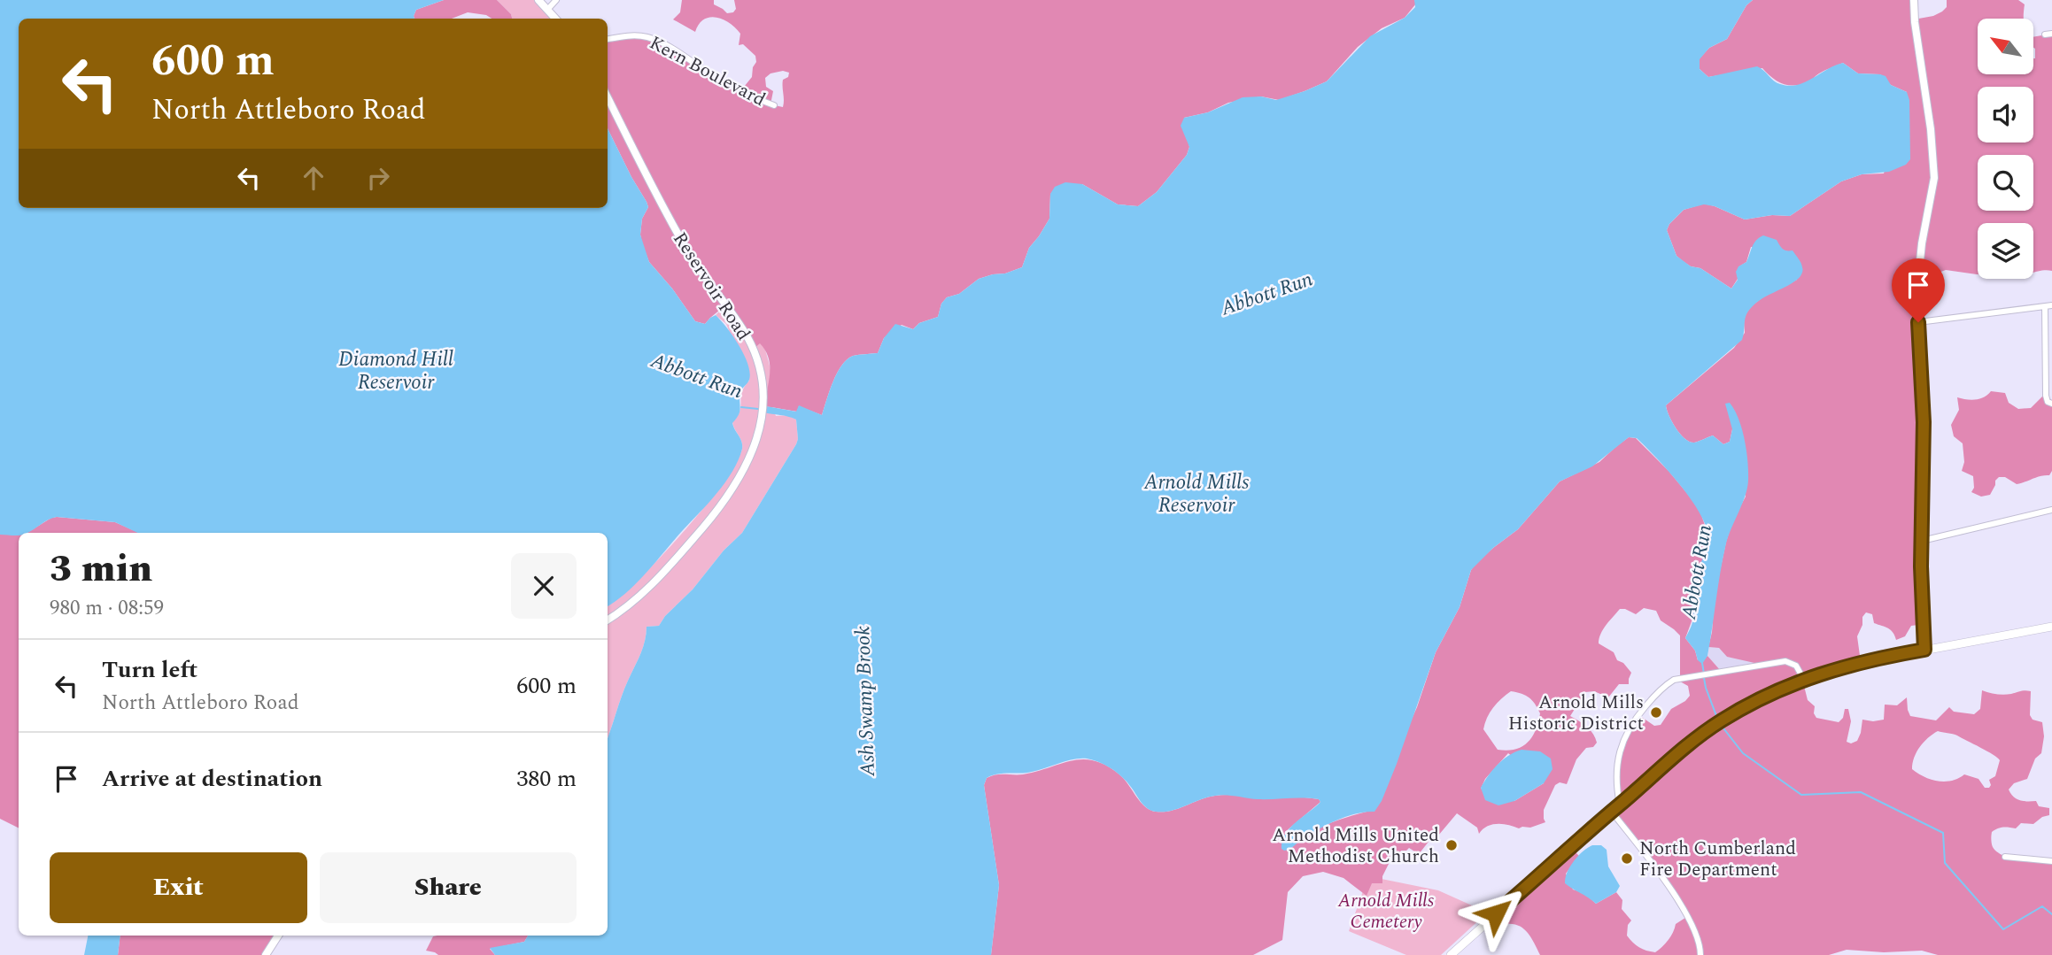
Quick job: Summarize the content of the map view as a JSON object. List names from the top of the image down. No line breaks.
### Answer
{"streets":{"street":["Kern Boulevard","Reservoir Road"]},"water":["Abbott Run","Diamond Hill Reservoir","Arnold Mills Reservoir","Ash Swamp Brook"],"parks":["Arnold Mills Cemetery"],"places":["Arnold Mills Historic District","Arnold Mills United Methodist Church","North Cumberland Fire Department"],"north":"top left","page":{"turn":["600 m","North Attleboro Road"],"heading":["3 min","980 m · 08:59"],"list":[{"name":"Turn left","note":"North Attleboro Road","value":"600 m"},{"name":"Arrive at destination","value":"380 m"}],"buttons":["Exit","Share"]}}
